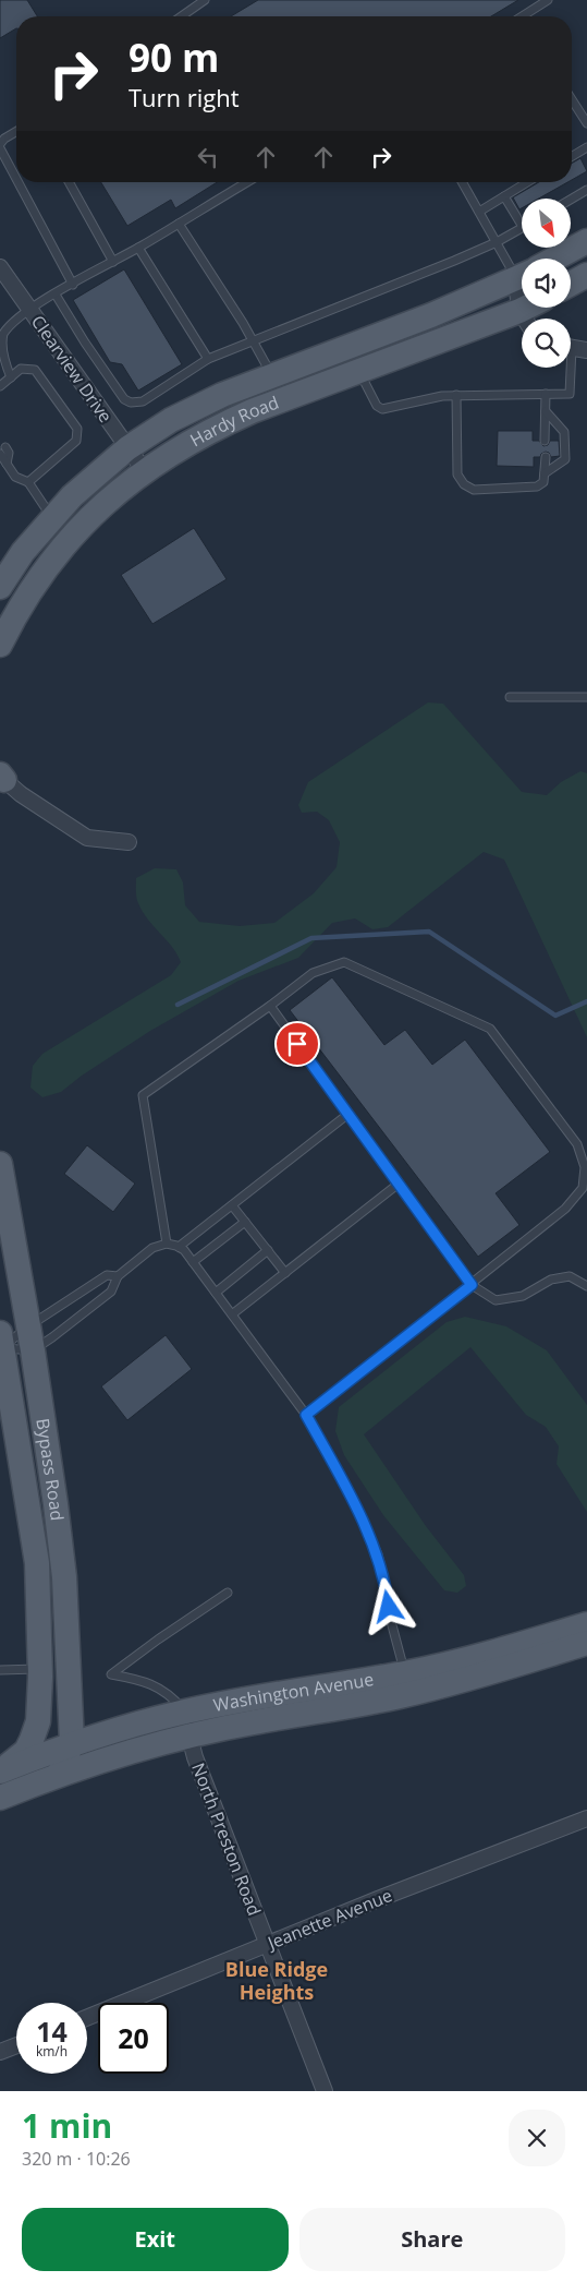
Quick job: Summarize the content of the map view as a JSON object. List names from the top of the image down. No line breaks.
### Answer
{"streets":{"main road":["Hardy Road","Bypass Road","Washington Avenue"],"street":["Clearview Drive","North Preston Road","Jeanette Avenue"]},"crossings":[["Clearview Drive","Hardy Road"],["Bypass Road","Washington Avenue"],["Washington Avenue","North Preston Road"],["North Preston Road","Jeanette Avenue"]],"districts":["Blue Ridge Heights"],"north":"bottom right","page":{"turn":["90 m","Turn right"],"speed":"14 km/h","limit":"20","heading":["1 min","320 m · 10:26"],"buttons":["Exit","Share"]}}
